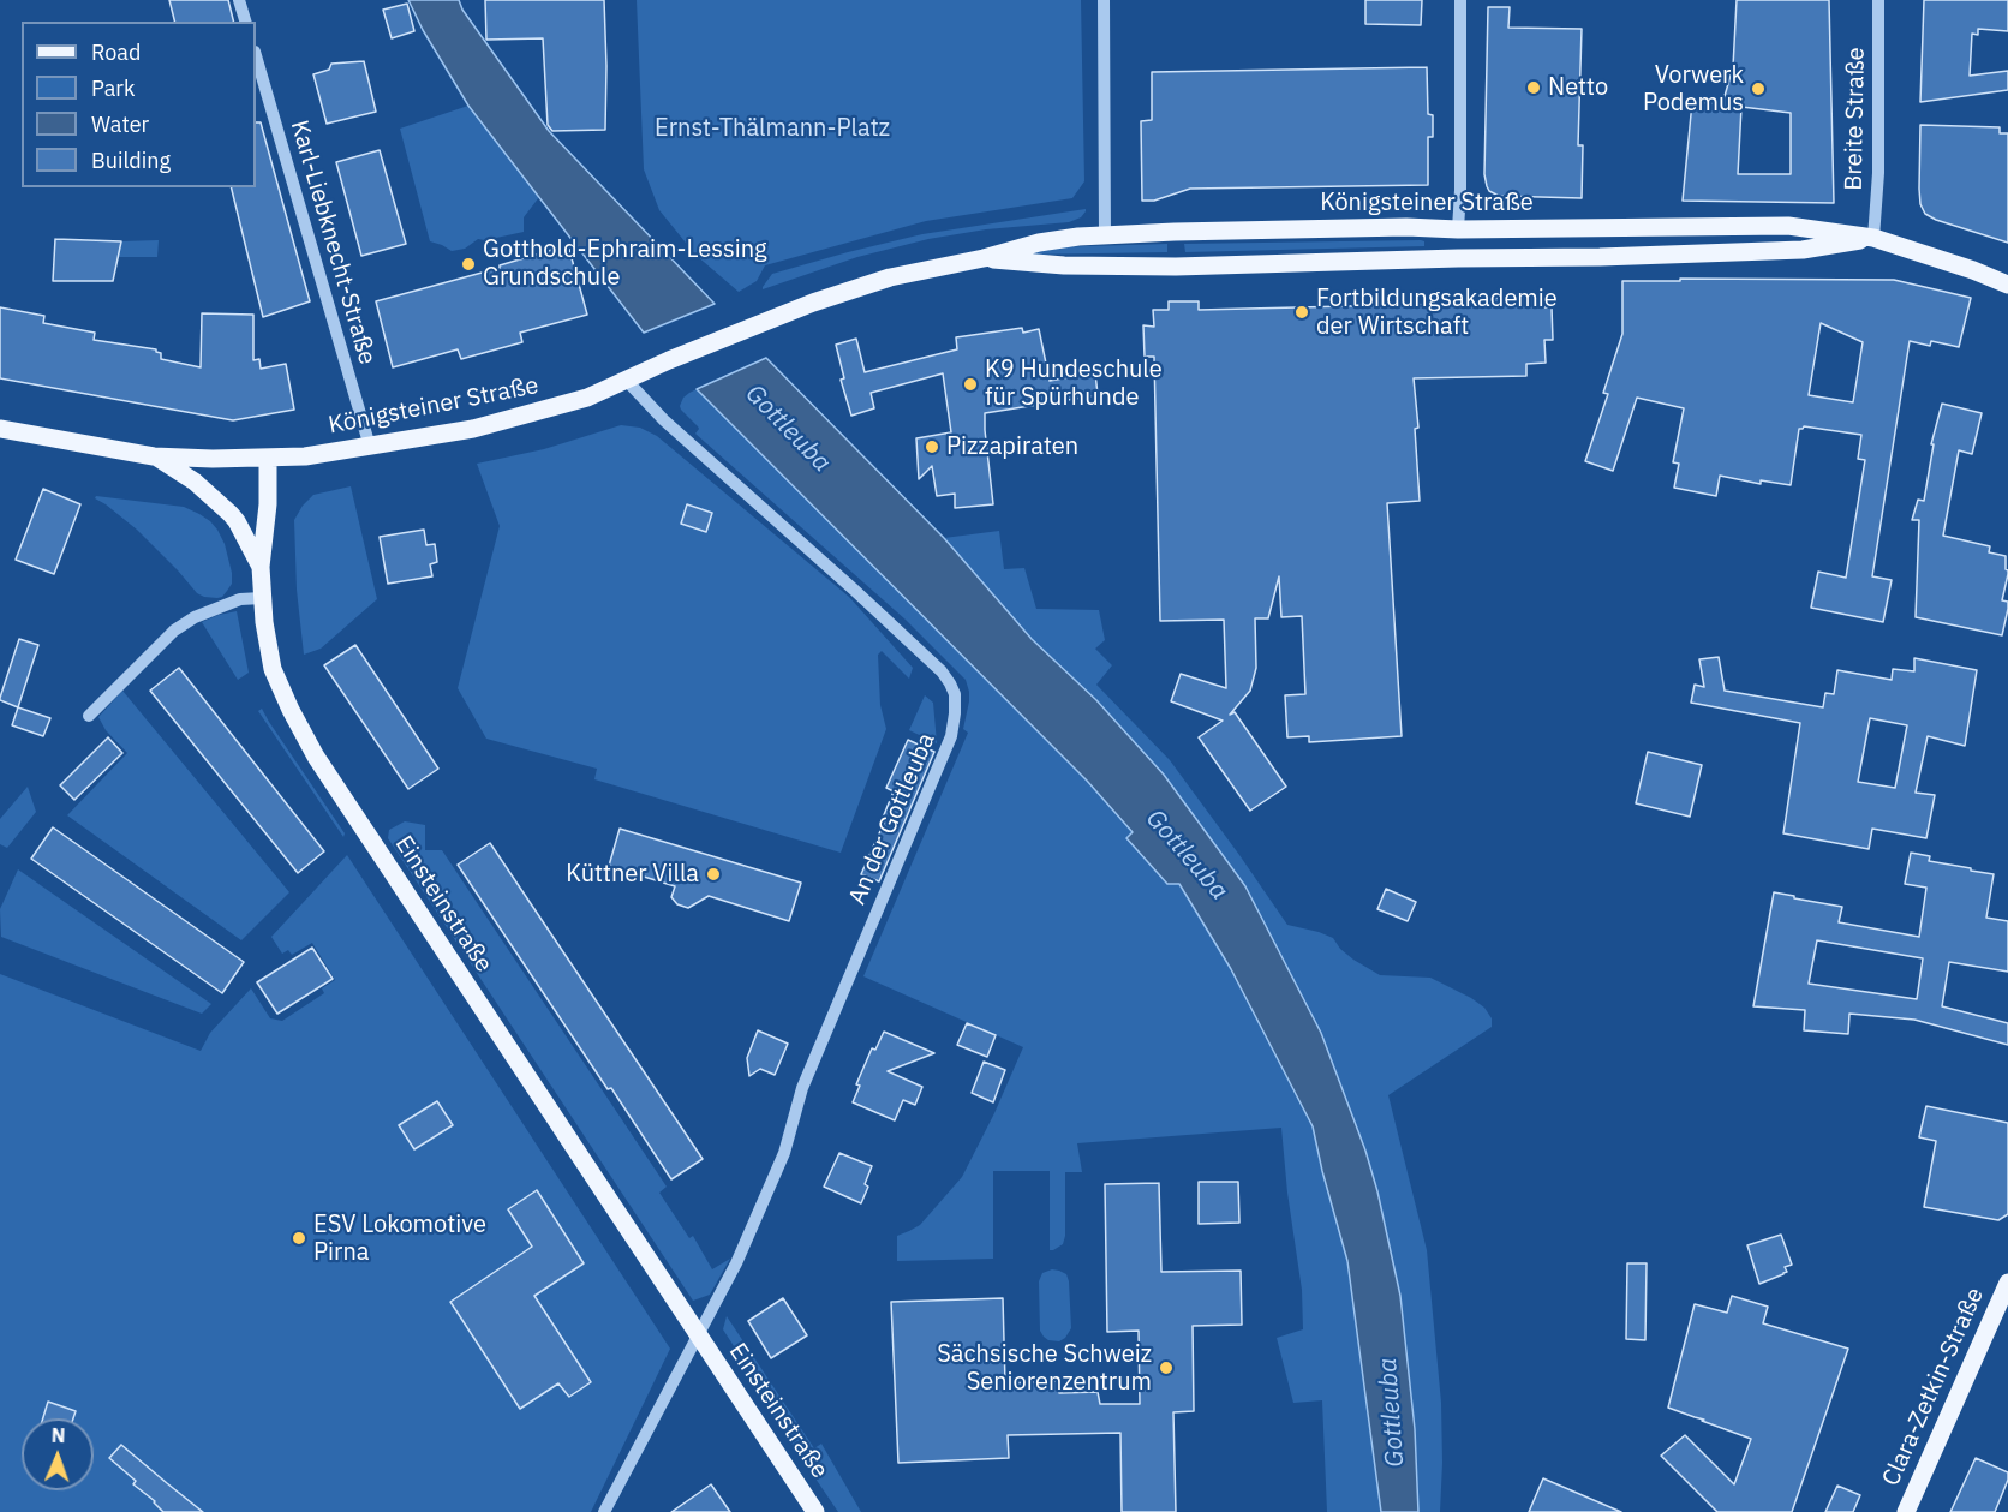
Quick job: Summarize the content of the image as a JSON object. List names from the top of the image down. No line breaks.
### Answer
{"streets":{"main road":["Königsteiner Straße","Einsteinstraße","Clara-Zetkin-Straße"],"street":["Breite Straße","Karl-Liebknecht-Straße","An der Gottleuba"]},"crossings":[["Breite Straße","Königsteiner Straße"],["Königsteiner Straße","Karl-Liebknecht-Straße"],["Königsteiner Straße","An der Gottleuba"],["Königsteiner Straße","Einsteinstraße"],["An der Gottleuba","Einsteinstraße"]],"water":["Gottleuba"],"parks":["Ernst-Thälmann-Platz"],"places":["Netto","Vorwerk Podemus","Gotthold-Ephraim-Lessing Grundschule","Fortbildungsakademie der Wirtschaft","K9 Hundeschule für Spürhunde","Pizzapiraten","Küttner Villa","ESV Lokomotive Pirna","Sächsische Schweiz Seniorenzentrum"],"legend":["Road","Park","Water","Building"],"north":"top"}
